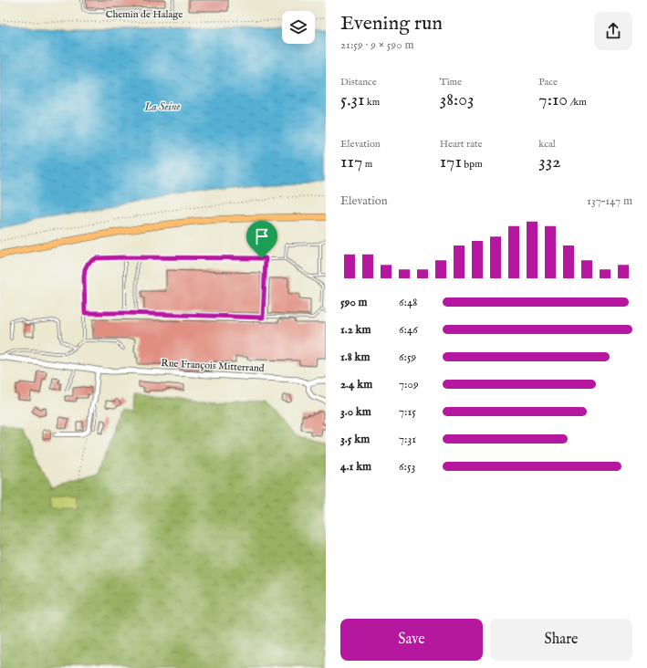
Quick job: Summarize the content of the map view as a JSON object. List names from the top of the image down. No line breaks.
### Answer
{"streets":{"street":["Rue François Mitterrand"],"path":["Chemin de Halage"]},"water":["La Seine"],"page":{"heading":["Evening run","21:59 · 9 × 590 m"],"stats":[["Distance","5.31 km"],["Time","38:03"],["Pace","7:10 /km"],["Elevation","117 m"],["Heart rate","171 bpm"],["kcal","332"]],"chart":["Elevation","137–147 m"],"list":[{"name":"590 m","note":"6:48"},{"name":"1.2 km","note":"6:46"},{"name":"1.8 km","note":"6:59"},{"name":"2.4 km","note":"7:09"},{"name":"3.0 km","note":"7:15"},{"name":"3.5 km","note":"7:31"},{"name":"4.1 km","note":"6:53"}],"buttons":["Save","Share"]}}
